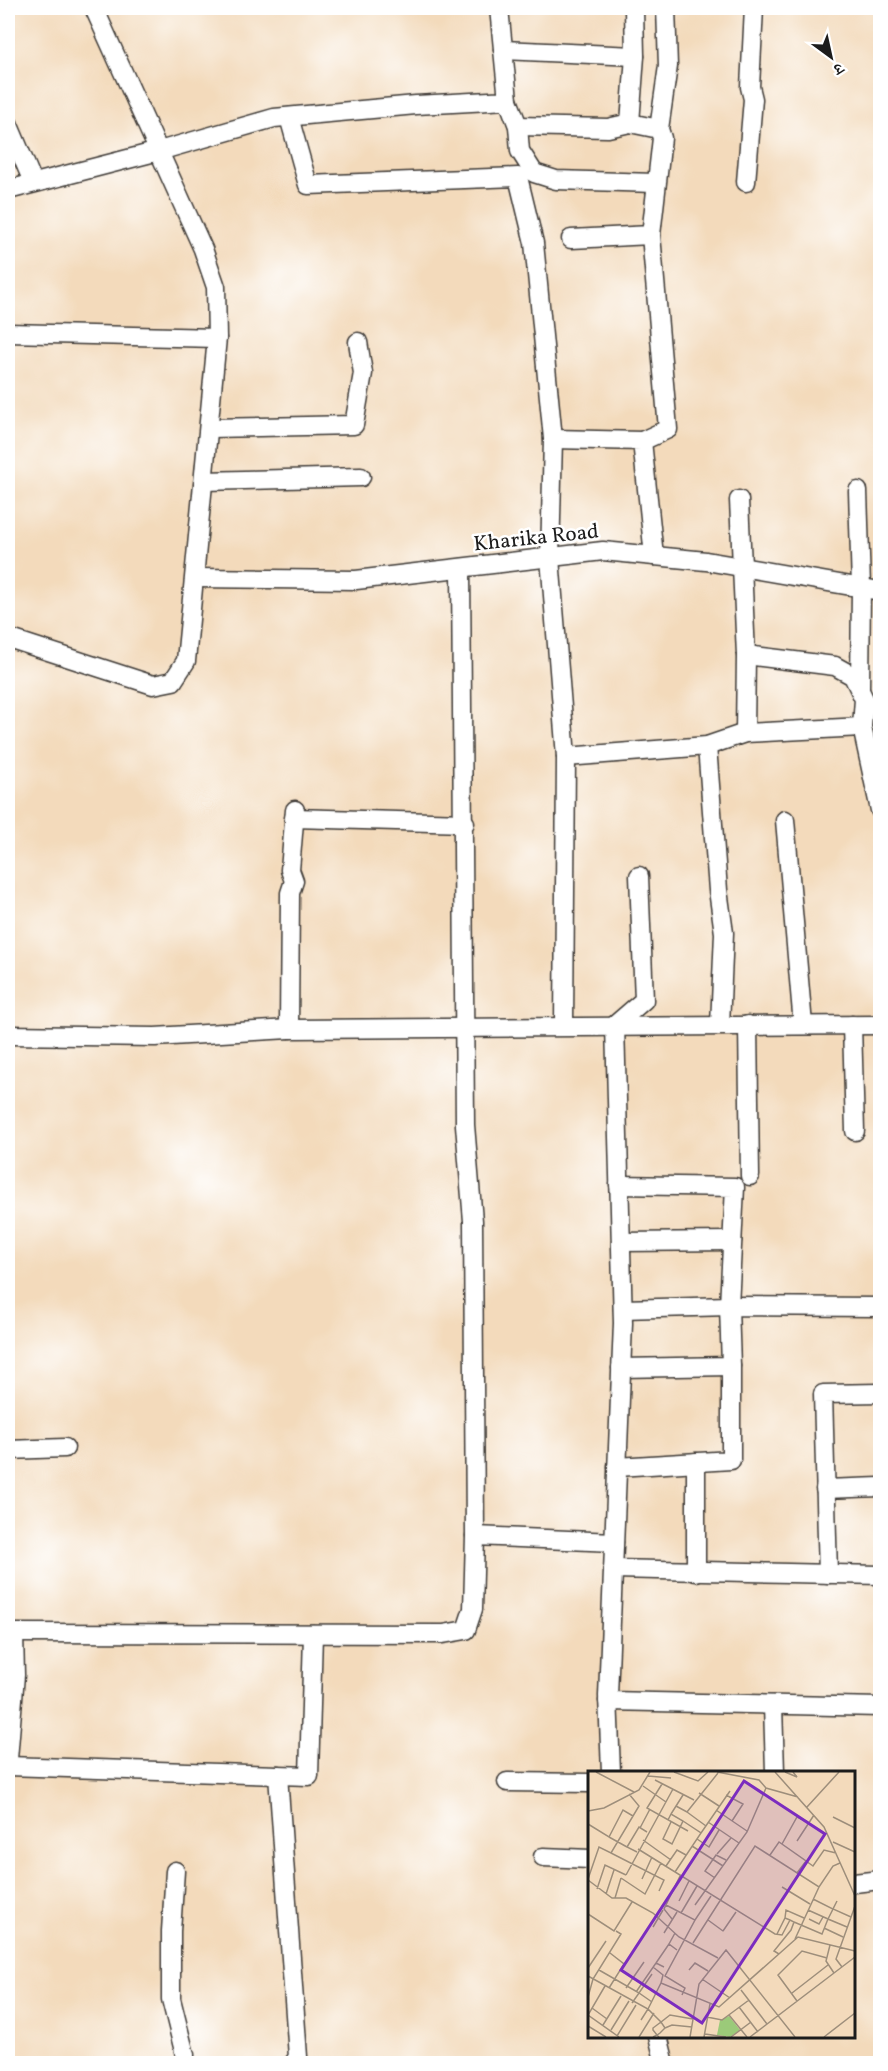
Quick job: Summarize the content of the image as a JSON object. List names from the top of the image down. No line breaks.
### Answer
{"streets":{"street":["Kharika Road"]},"north":"bottom right"}
